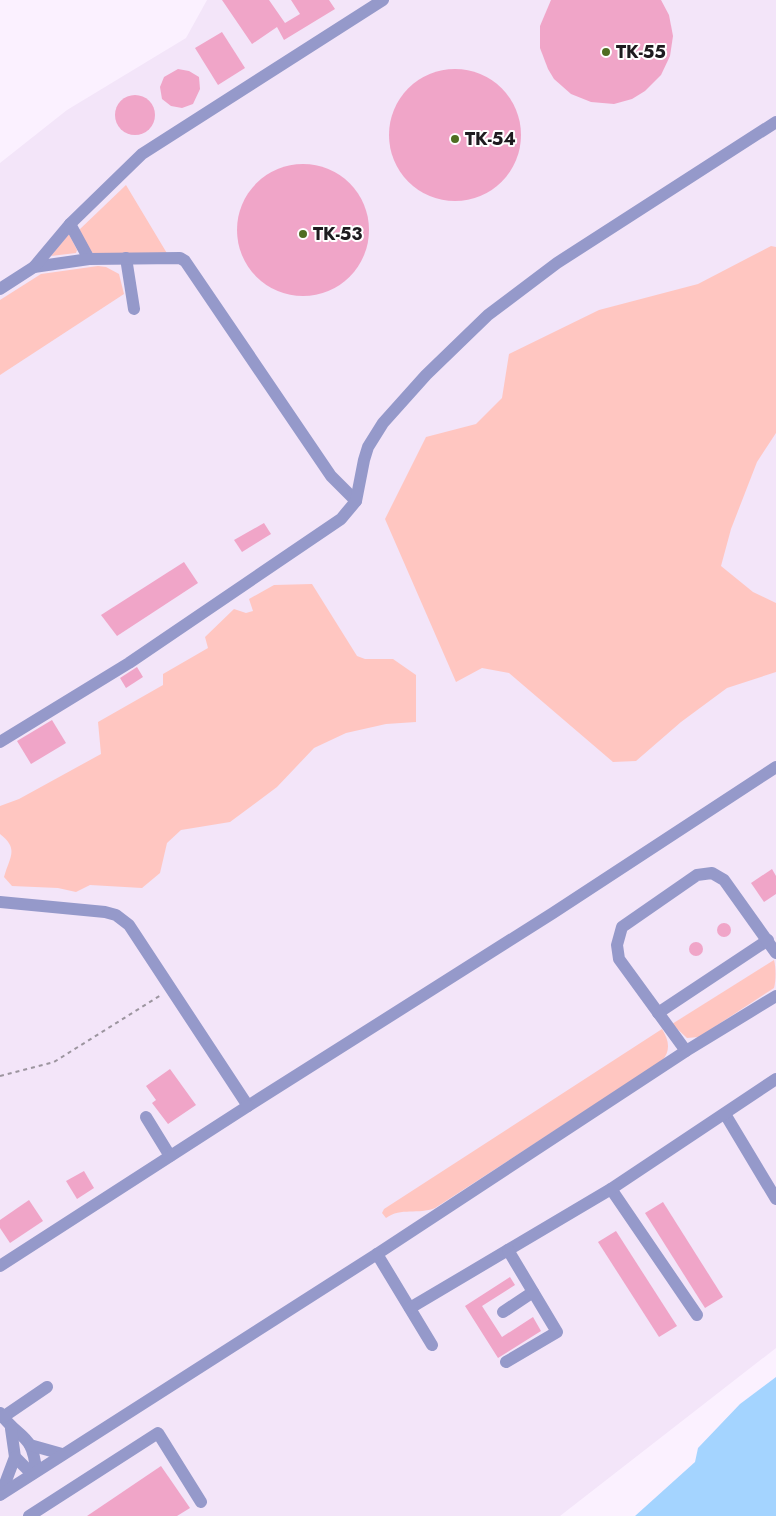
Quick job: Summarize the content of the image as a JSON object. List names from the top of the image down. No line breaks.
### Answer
{"places":["TK-55","TK-54","TK-53"]}
